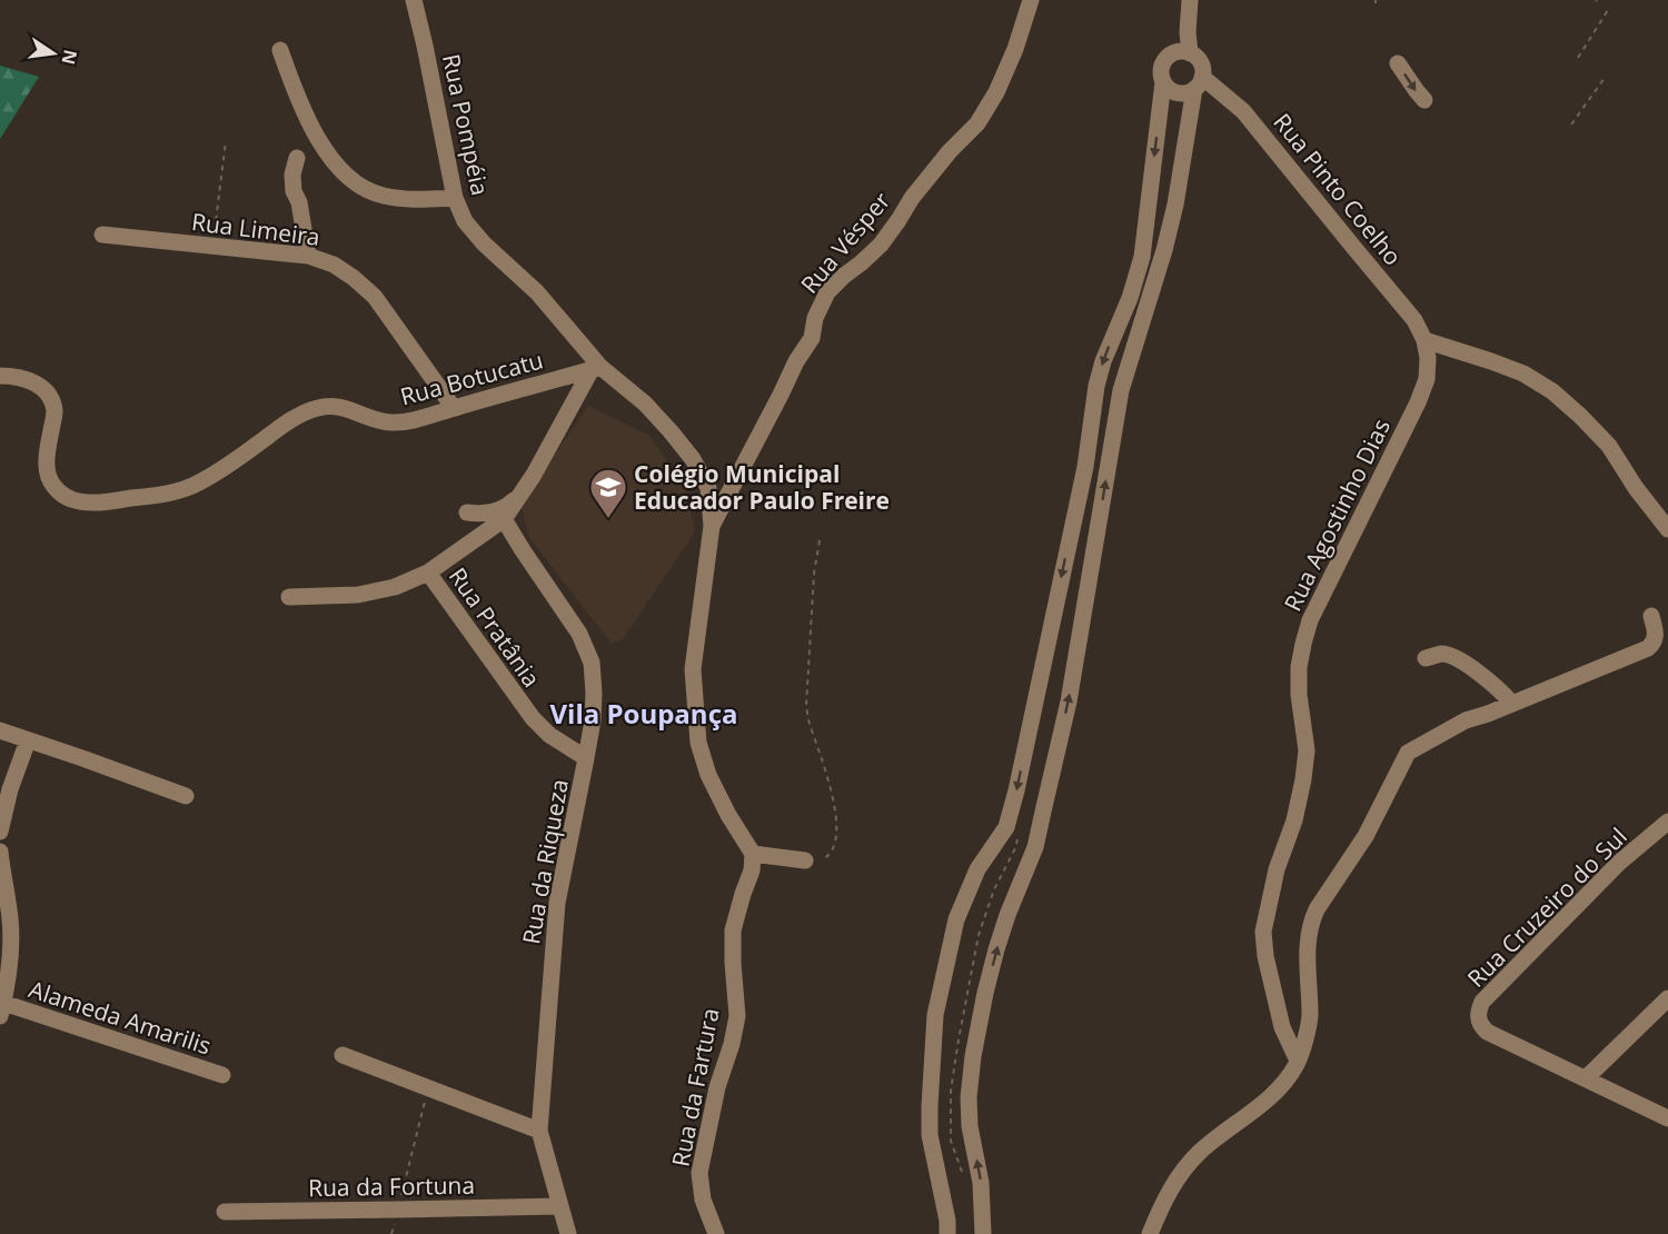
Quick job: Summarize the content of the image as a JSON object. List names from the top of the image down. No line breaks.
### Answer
{"streets":{"street":["Rua Pompéia","Rua Pinto Coelho","Rua Limeira","Rua Vésper","Rua Botucatu","Rua Agostinho Dias","Rua Pratânia","Rua da Riqueza","Rua Cruzeiro do Sul","Alameda Amarilis","Rua da Fartura","Rua da Fortuna"]},"crossings":[["Rua Pompéia","Rua Botucatu"],["Rua Pinto Coelho","Rua Agostinho Dias"],["Rua Limeira","Rua Botucatu"],["Rua Pratânia","Rua da Riqueza"],["Rua da Riqueza","Rua da Fortuna"]],"districts":["Vila Poupança"],"places":{"school or university":["Colégio Municipal Educador Paulo Freire"]},"north":"right"}
